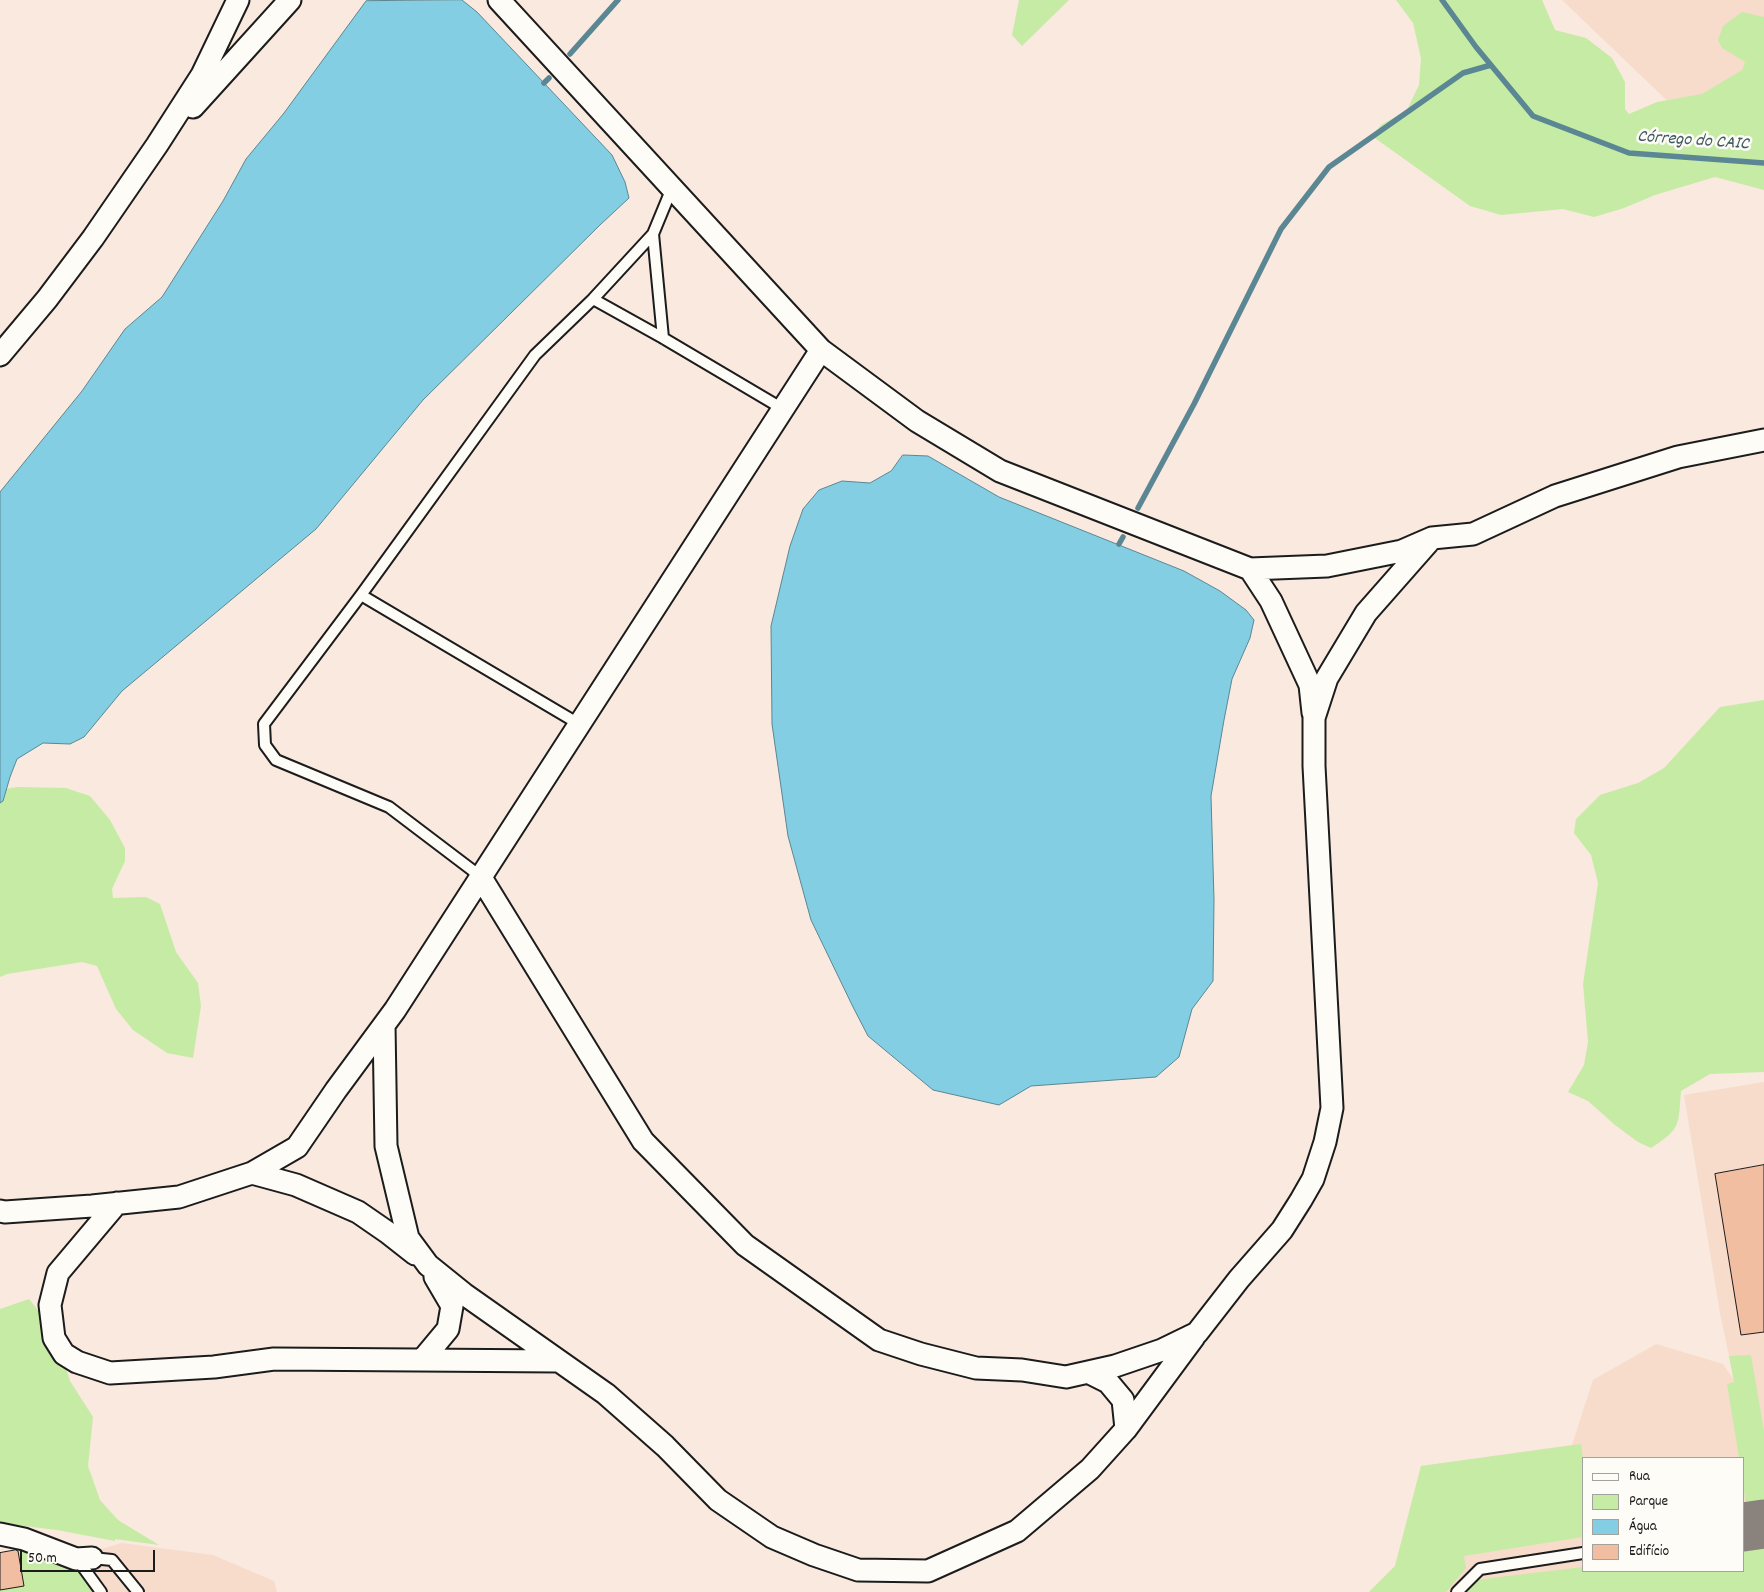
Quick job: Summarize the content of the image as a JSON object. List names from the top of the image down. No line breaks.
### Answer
{"water":["Córrego do CAIC"],"legend":["Rua","Parque","Água","Edifício"],"scale_bar":"50 m"}
